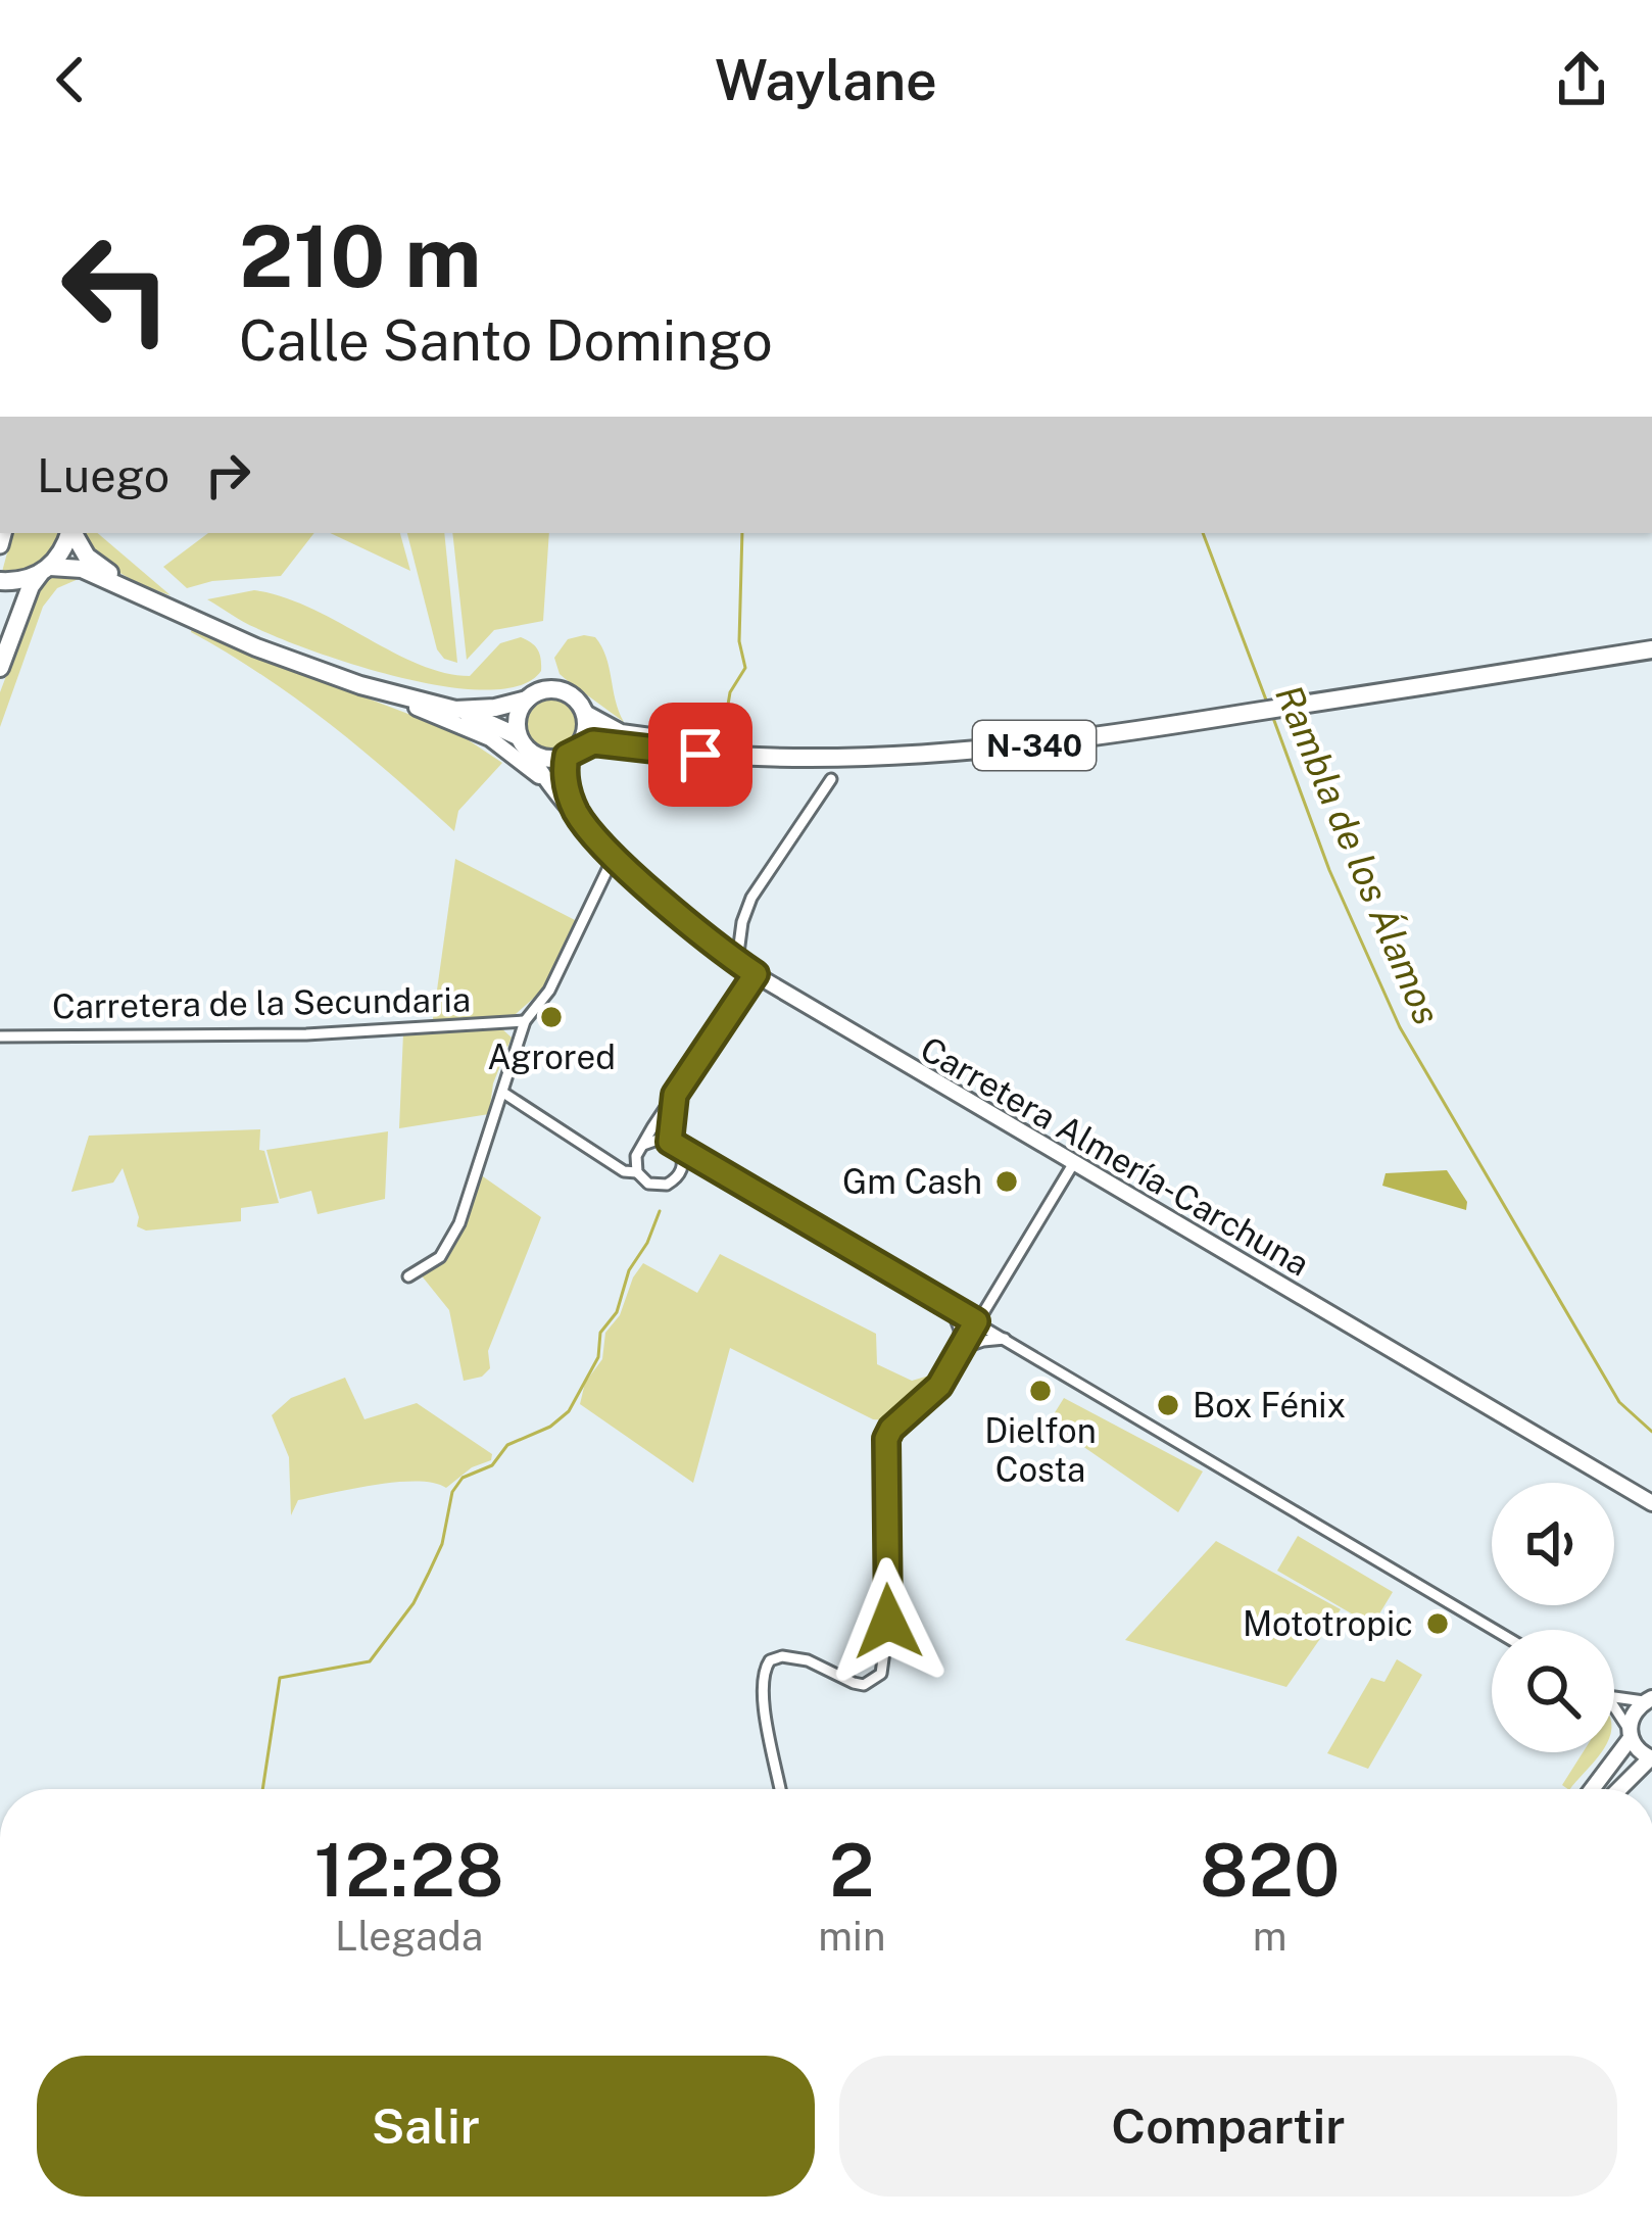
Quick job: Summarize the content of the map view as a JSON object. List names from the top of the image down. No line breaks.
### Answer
{"streets":{"highway":["N-340"],"main road":["Carretera Almería-Carchuna"],"street":["Carretera de la Secundaria"]},"water":["Rambla de los Álamos"],"places":["Agrored","Gm Cash","Dielfon Costa","Box Fénix","Mototropic"],"page":{"header":"Waylane","turn":["210 m","Calle Santo Domingo"],"then":"Luego","eta":["12:28","Llegada","2","min","820","m"],"buttons":["Salir","Compartir"]}}
